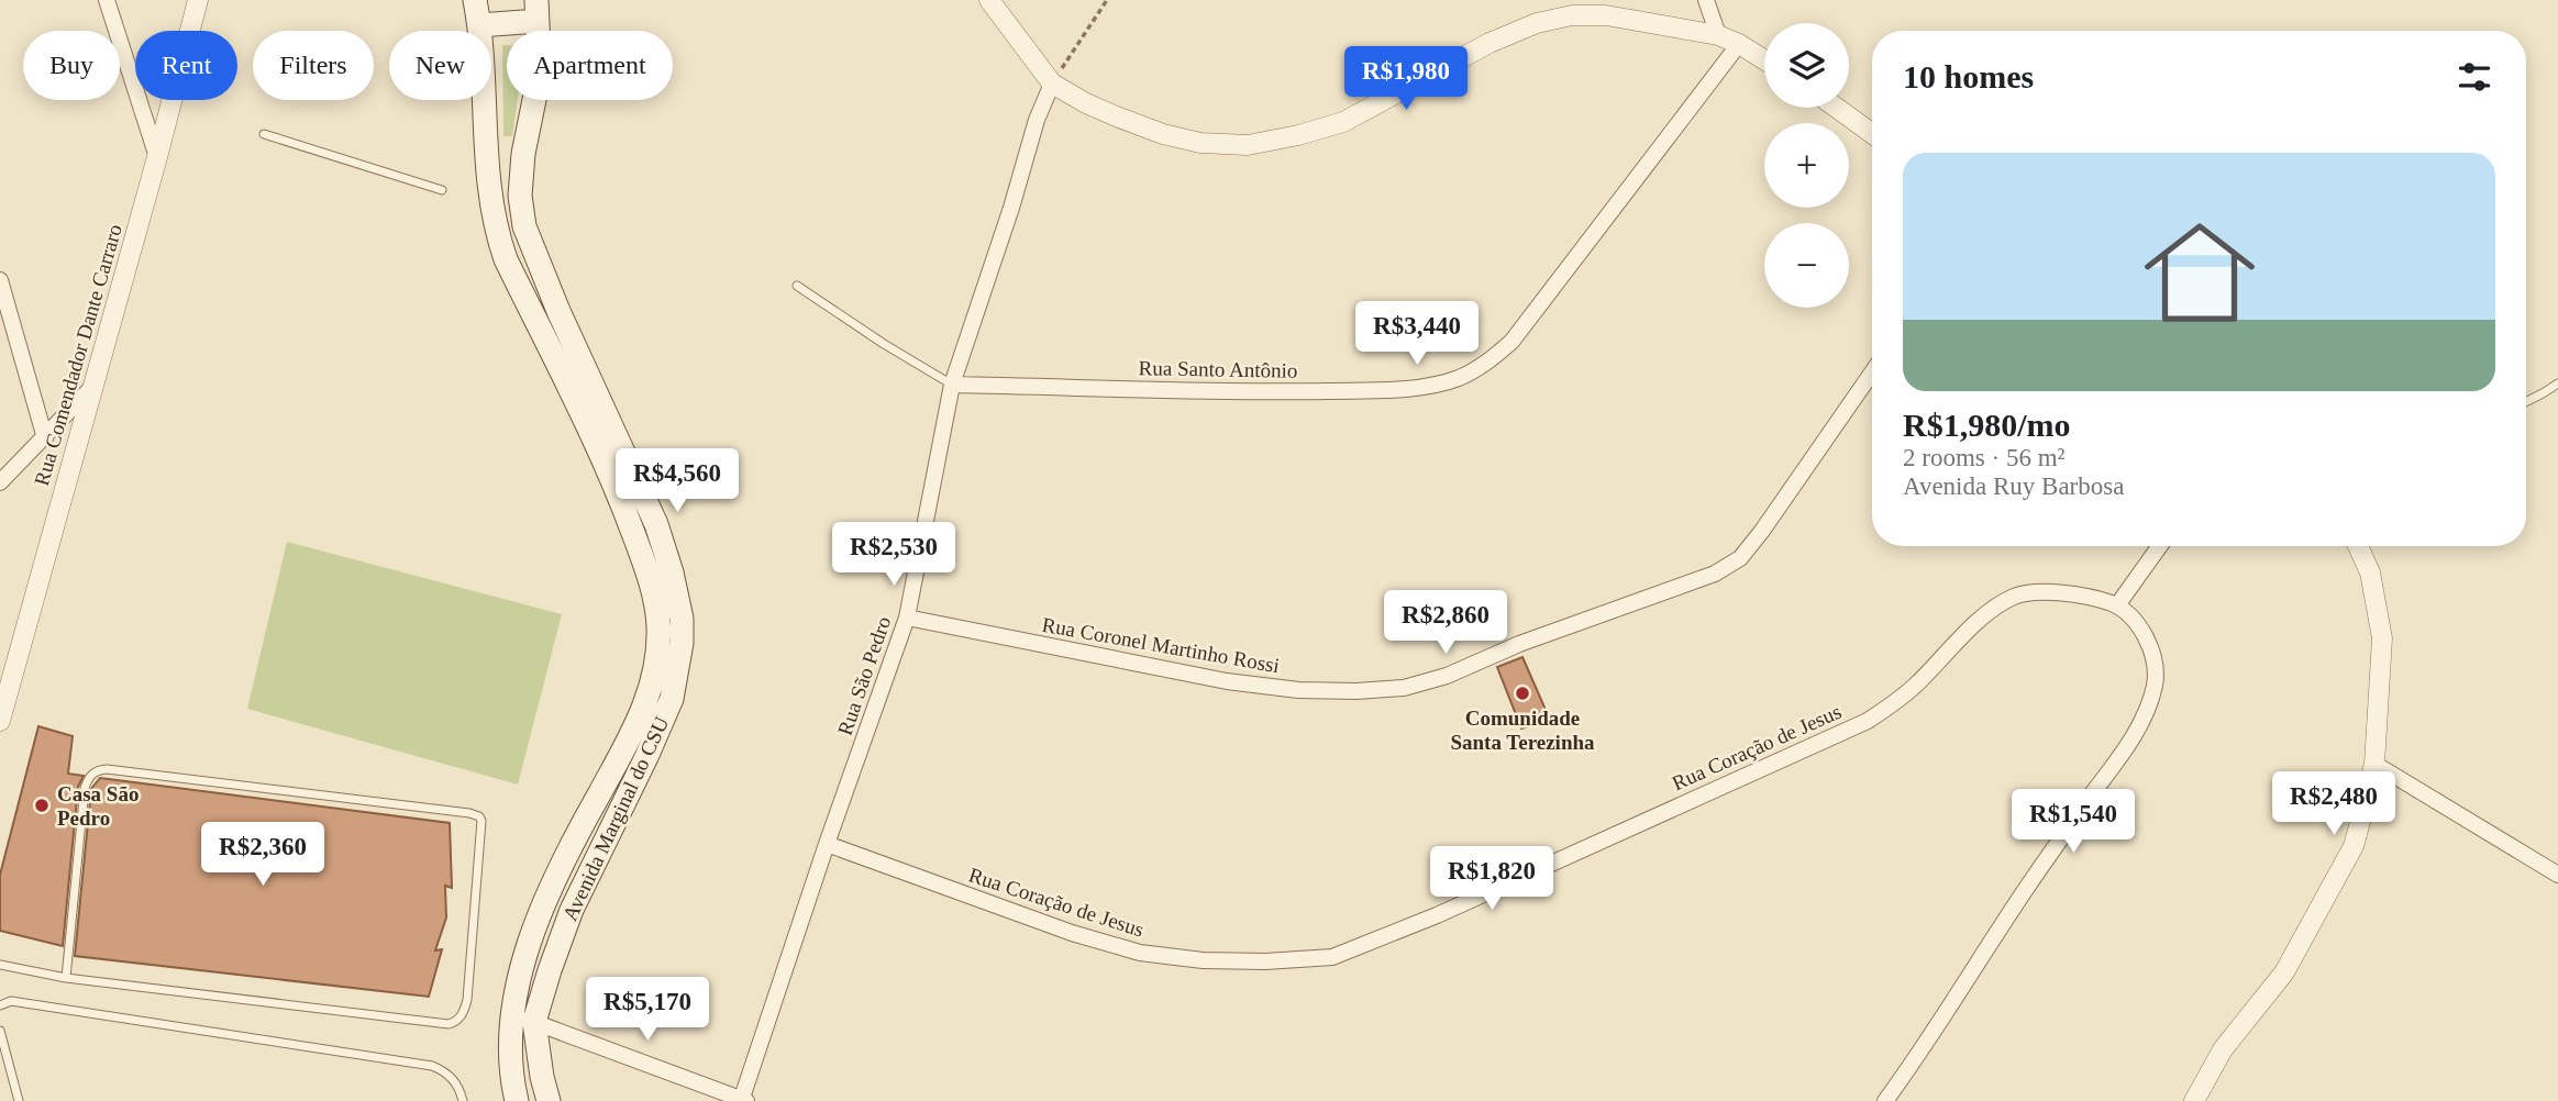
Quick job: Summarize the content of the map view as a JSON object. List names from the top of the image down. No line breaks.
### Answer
{"streets":{"main road":["Avenida Marginal do CSU"],"street":["Rua Comendador Dante Carraro","Rua Santo Antônio","Rua Coronel Martinho Rossi","Rua São Pedro","Rua Coração de Jesus"]},"crossings":[["Rua Santo Antônio","Rua São Pedro"],["Rua Coronel Martinho Rossi","Rua São Pedro"],["Rua São Pedro","Rua Coração de Jesus"]],"places":["Comunidade Santa Terezinha","Casa São Pedro"],"page":{"map_buttons":["+","−"],"chip":["Buy","Rent","Filters","New","Apartment"],"heading":"10 homes","price":["R$1,980","R$3,440","R$4,560","R$2,530","R$2,860","R$2,480","R$1,540","R$2,360","R$1,820","R$5,170"],"list":[{"name":"R$1,980/mo","note":"2 rooms · 56 m² · Avenida Ruy Barbosa"}]}}
